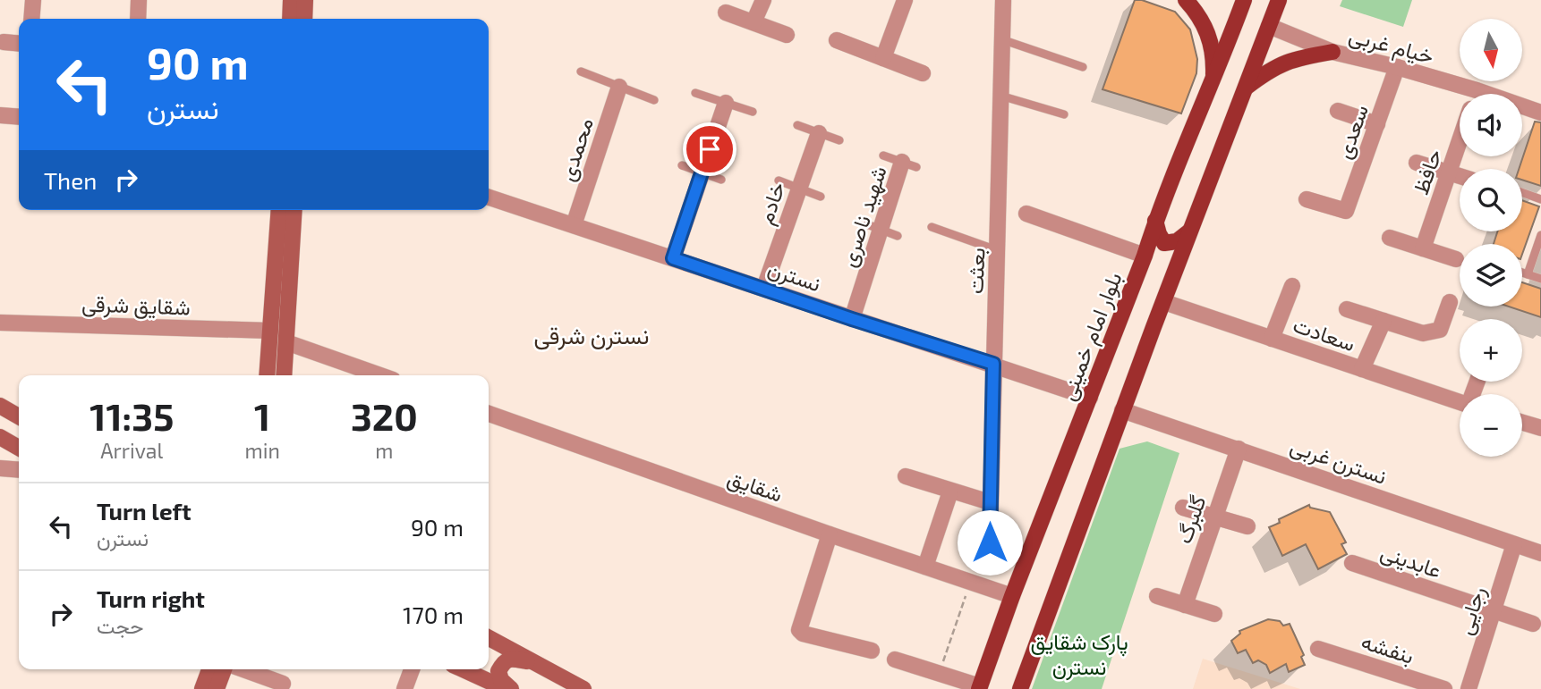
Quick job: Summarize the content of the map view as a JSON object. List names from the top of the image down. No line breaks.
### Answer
{"streets":{"main road":["بلوار امام خمینی"],"street":["خیام غربی","سعدی","محمدی","حافظ","خادم","شهید ناصری","بعثت","نسترن","شقایق شرقی","سعادت","نسترن غربی","شقایق","گلبرگ","عابدینی","رجایی","بنفشه"]},"crossings":[["خیام غربی","سعدی"],["محمدی","نسترن"],["خادم","نسترن"],["شهید ناصری","نسترن"],["بعثت","نسترن"],["نسترن","بلوار امام خمینی"],["بلوار امام خمینی","شقایق"],["نسترن غربی","گلبرگ"],["نسترن غربی","رجایی"],["عابدینی","رجایی"]],"districts":["نسترن شرقی"],"parks":["پارک شقایق نسترن"],"north":"bottom","page":{"map_buttons":["+","−"],"turn":["90 m","نسترن"],"then":"Then","eta":["11:35","Arrival","1","min","320","m"],"list":[{"name":"Turn left","note":"نسترن","value":"90 m"},{"name":"Turn right","note":"حجت","value":"170 m"}]}}
